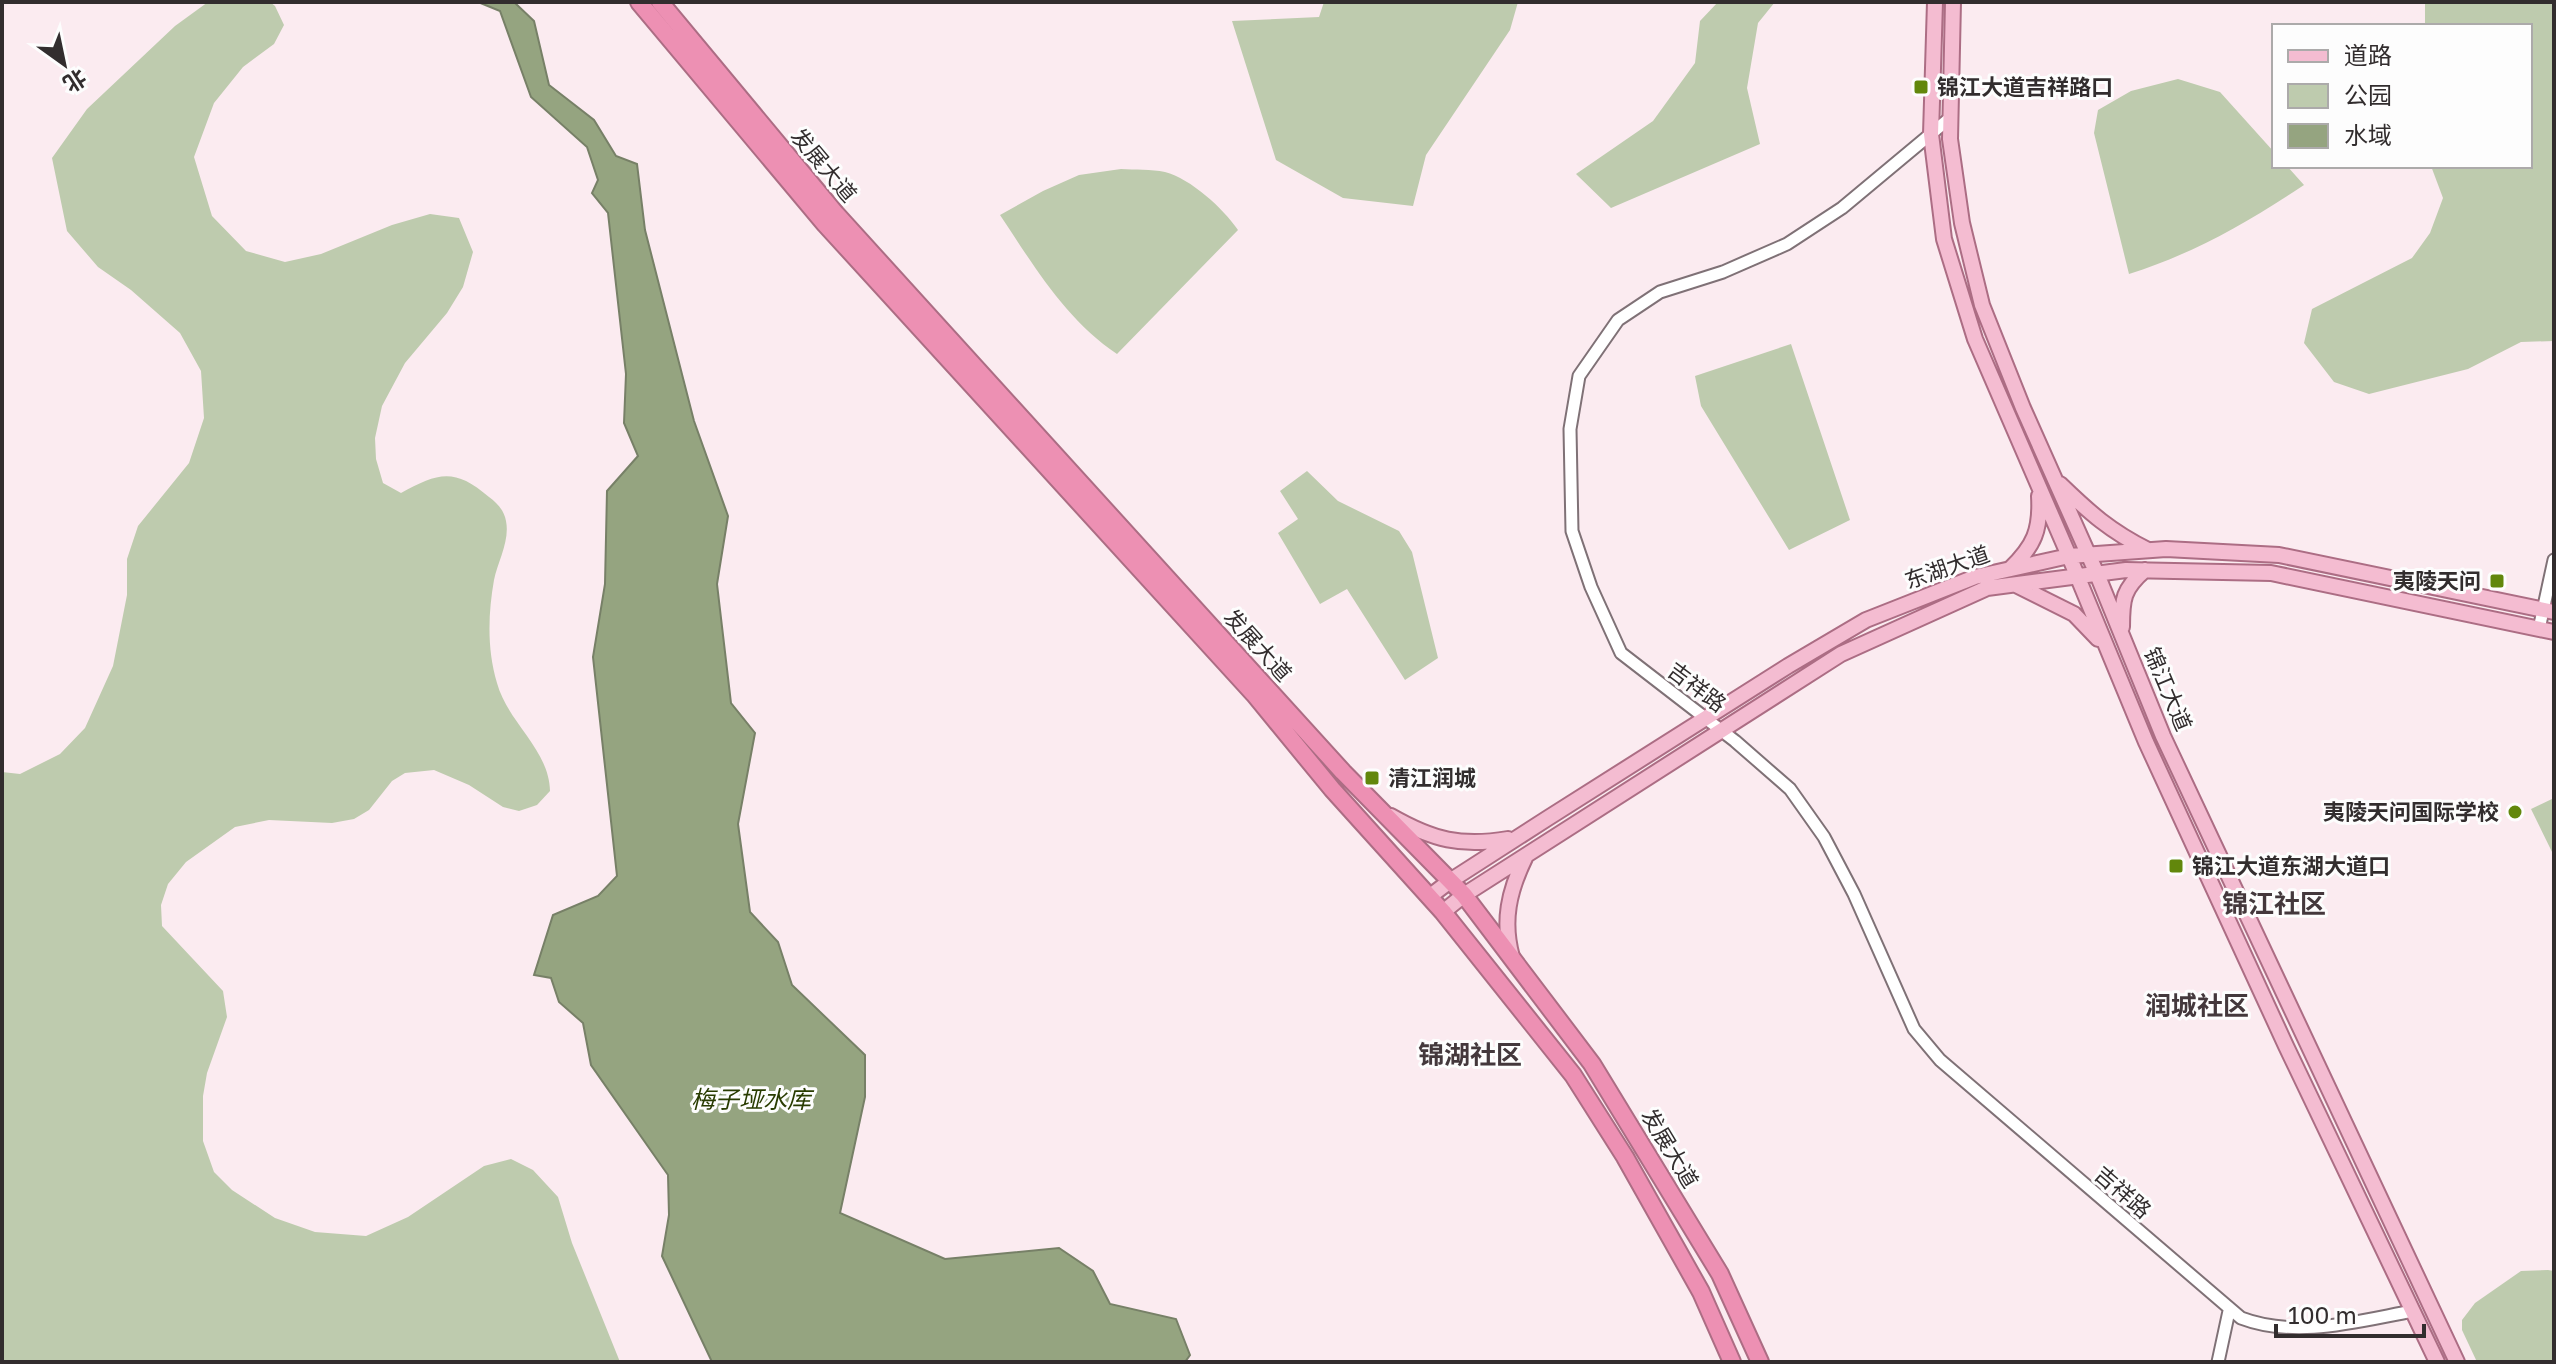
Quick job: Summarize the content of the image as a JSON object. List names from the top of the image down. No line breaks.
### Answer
{"streets":{"highway":["发展大道"],"main road":["东湖大道","锦江大道"],"street":["吉祥路"]},"crossings":[["发展大道","东湖大道"],["东湖大道","吉祥路"],["东湖大道","锦江大道"],["吉祥路","锦江大道"]],"districts":["锦江社区","润城社区","锦湖社区"],"water":["梅子垭水库"],"places":{"transit":["锦江大道吉祥路口","夷陵天问","清江润城","锦江大道东湖大道口"],"other":["夷陵天问国际学校"]},"legend":["道路","公园","水域"],"scale_bar":"100 m","north":"bottom right"}
